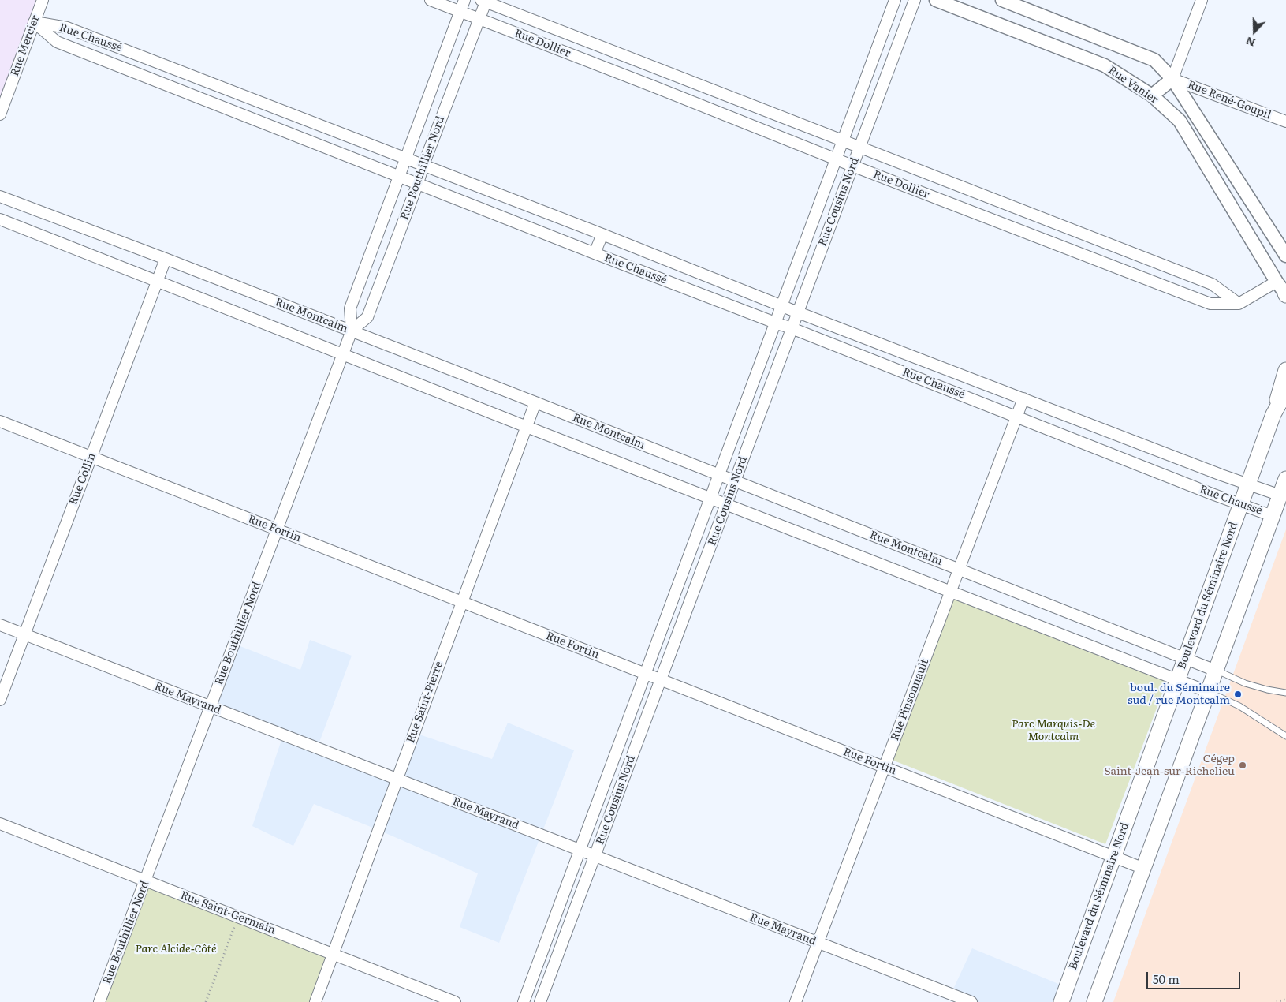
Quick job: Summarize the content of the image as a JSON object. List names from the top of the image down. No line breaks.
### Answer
{"streets":{"main road":["Boulevard du Séminaire Nord"],"street":["Rue Chaussé","Rue Dollier","Rue Mercier","Rue Vanier","Rue René-Goupil","Rue Bouthillier Nord","Rue Cousins Nord","Rue Montcalm","Rue Collin","Rue Fortin","Rue Mayrand","Rue Pinsonnault","Rue Saint-Pierre","Rue Saint-Germain"]},"crossings":[["Rue Chaussé","Rue Mercier"],["Rue Chaussé","Rue Bouthillier Nord"],["Rue Chaussé","Rue Cousins Nord"],["Rue Chaussé","Boulevard du Séminaire Nord"],["Rue Chaussé","Rue Pinsonnault"],["Rue Dollier","Rue Vanier"],["Rue Dollier","Rue Bouthillier Nord"],["Rue Dollier","Rue Cousins Nord"],["Rue Bouthillier Nord","Rue Montcalm"],["Rue Bouthillier Nord","Rue Fortin"],["Rue Bouthillier Nord","Rue Mayrand"],["Rue Bouthillier Nord","Rue Saint-Germain"],["Rue Cousins Nord","Rue Montcalm"],["Rue Cousins Nord","Rue Fortin"],["Rue Cousins Nord","Rue Mayrand"],["Rue Montcalm","Rue Collin"],["Rue Montcalm","Boulevard du Séminaire Nord"],["Rue Montcalm","Rue Pinsonnault"],["Rue Montcalm","Rue Saint-Pierre"],["Rue Collin","Rue Fortin"],["Rue Collin","Rue Mayrand"],["Rue Fortin","Boulevard du Séminaire Nord"],["Rue Fortin","Rue Pinsonnault"],["Rue Fortin","Rue Saint-Pierre"],["Rue Mayrand","Rue Pinsonnault"],["Rue Mayrand","Rue Saint-Pierre"],["Rue Saint-Pierre","Rue Saint-Germain"]],"parks":["Parc Marquis-De Montcalm","Parc Alcide-Côté"],"places":["boul. du Séminaire sud / rue Montcalm","Cégep Saint-Jean-sur-Richelieu"],"scale_bar":"50 m","north":"bottom"}
